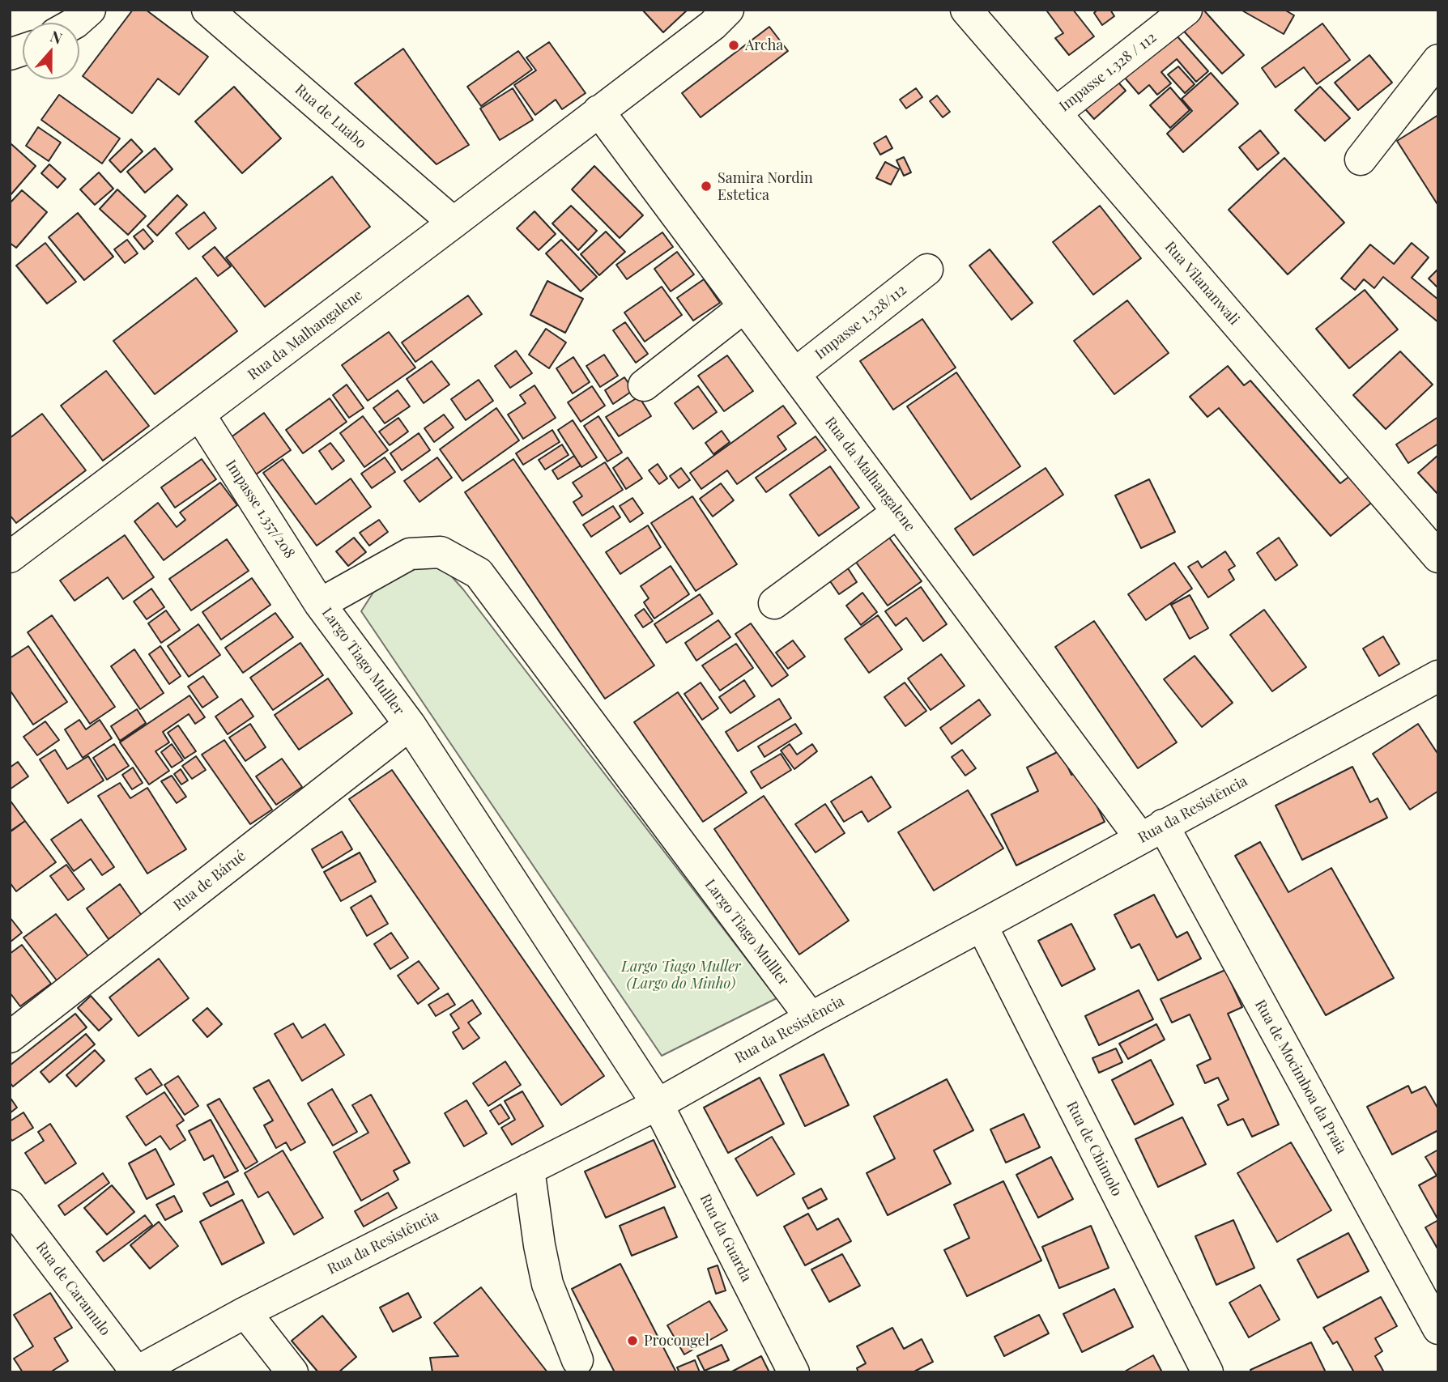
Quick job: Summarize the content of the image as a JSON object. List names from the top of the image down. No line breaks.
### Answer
{"streets":{"street":["Impasse 1.328 / 112","Rua de Luabo","Rua Vilananwali","Impasse 1.328/112","Rua da Malhangalene","Impasse 1.357/208","Largo Tiago Mulller","Rua da Resistência","Rua de Bárué","Rua de Mocimboa da Praia","Rua de Chimolo","Rua da Guarda","Rua de Caramulo"]},"crossings":[["Impasse 1.328 / 112","Rua Vilananwali"],["Rua de Luabo","Rua da Malhangalene"],["Impasse 1.328/112","Rua da Malhangalene"],["Rua da Malhangalene","Impasse 1.357/208"],["Rua da Malhangalene","Rua da Resistência"],["Rua da Malhangalene","Rua de Mocimboa da Praia"],["Impasse 1.357/208","Largo Tiago Mulller"],["Largo Tiago Mulller","Rua da Resistência"],["Largo Tiago Mulller","Rua de Bárué"],["Largo Tiago Mulller","Rua da Guarda"],["Rua da Resistência","Rua de Mocimboa da Praia"],["Rua da Resistência","Rua de Chimolo"],["Rua da Resistência","Rua da Guarda"],["Rua da Resistência","Rua de Caramulo"]],"parks":["Largo Tiago Muller (Largo do Minho)"],"places":["Archa","Samira Nordin Estetica","Procongel"],"north":"top"}
